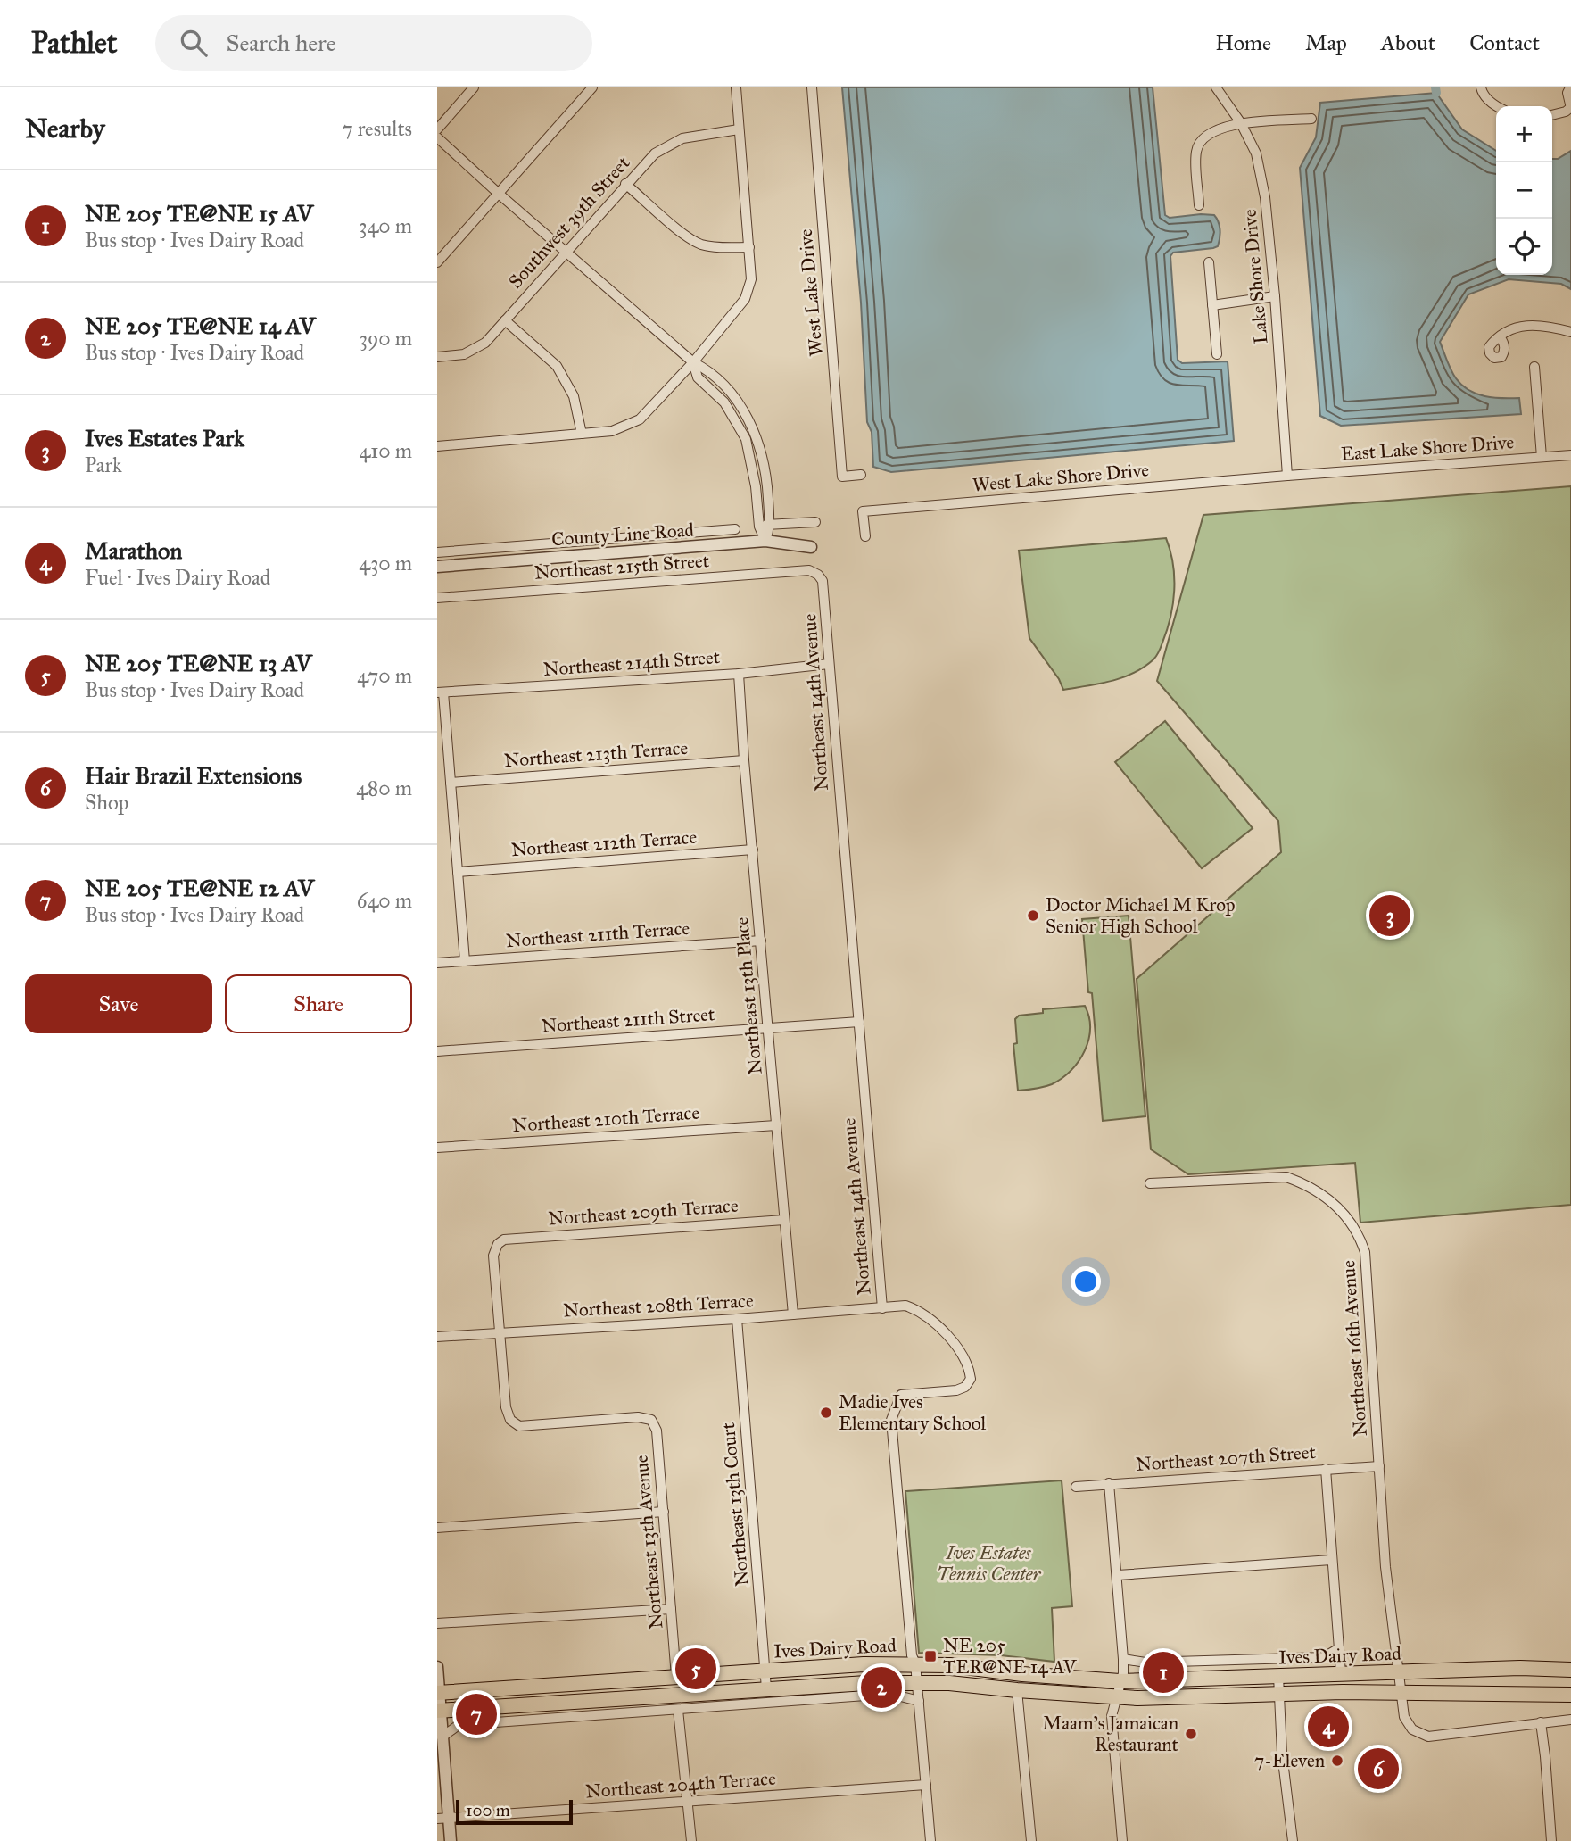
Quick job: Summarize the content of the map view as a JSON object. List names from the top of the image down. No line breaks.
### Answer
{"streets":{"main road":["Ives Dairy Road"],"street":["Southwest 39th Street","Lake Shore Drive","West Lake Drive","East Lake Shore Drive","West Lake Shore Drive","County Line Road","Northeast 215th Street","Northeast 214th Street","Northeast 14th Avenue","Northeast 213th Terrace","Northeast 212th Terrace","Northeast 211th Terrace","Northeast 13th Place","Northeast 211th Street","Northeast 210th Terrace","Northeast 209th Terrace","Northeast 208th Terrace","Northeast 16th Avenue","Northeast 207th Street","Northeast 13th Court","Northeast 13th Avenue","Northeast 204th Terrace"]},"crossings":[["Lake Shore Drive","East Lake Shore Drive"],["Lake Shore Drive","West Lake Shore Drive"],["East Lake Shore Drive","West Lake Shore Drive"],["Northeast 215th Street","Northeast 14th Avenue"],["Northeast 214th Street","Northeast 14th Avenue"],["Northeast 214th Street","Northeast 13th Place"],["Northeast 14th Avenue","Northeast 211th Street"],["Northeast 14th Avenue","Northeast 208th Terrace"],["Northeast 14th Avenue","Ives Dairy Road"],["Northeast 14th Avenue","Northeast 204th Terrace"],["Northeast 213th Terrace","Northeast 13th Place"],["Northeast 212th Terrace","Northeast 13th Place"],["Northeast 211th Terrace","Northeast 13th Place"],["Northeast 13th Place","Northeast 211th Street"],["Northeast 13th Place","Northeast 210th Terrace"],["Northeast 13th Place","Northeast 209th Terrace"],["Northeast 13th Place","Northeast 208th Terrace"],["Northeast 209th Terrace","Northeast 208th Terrace"],["Northeast 209th Terrace","Northeast 13th Avenue"],["Northeast 208th Terrace","Northeast 13th Court"],["Northeast 208th Terrace","Northeast 13th Avenue"],["Northeast 16th Avenue","Northeast 207th Street"],["Northeast 16th Avenue","Ives Dairy Road"],["Northeast 13th Court","Ives Dairy Road"],["Northeast 13th Avenue","Ives Dairy Road"]],"parks":["Ives Estates Tennis Center"],"places":{"other":["Doctor Michael M Krop Senior High School","Madie Ives Elementary School","Maam's Jamaican Restaurant","7-Eleven"],"transit":["NE 205 TER@NE 14 AV"]},"scale_bar":"100 m","page":{"header":"Pathlet","search":"Search here","nav":["Home","Map","About","Contact"],"heading":["Nearby","7 results"],"map_buttons":["+","−"],"list":[{"mark":"1","name":"NE 205 TE@NE 15 AV","note":"Bus stop · Ives Dairy Road","value":"340 m"},{"mark":"2","name":"NE 205 TE@NE 14 AV","note":"Bus stop · Ives Dairy Road","value":"390 m"},{"mark":"3","name":"Ives Estates Park","note":"Park","value":"410 m"},{"mark":"4","name":"Marathon","note":"Fuel · Ives Dairy Road","value":"430 m"},{"mark":"5","name":"NE 205 TE@NE 13 AV","note":"Bus stop · Ives Dairy Road","value":"470 m"},{"mark":"6","name":"Hair Brazil Extensions","note":"Shop","value":"480 m"},{"mark":"7","name":"NE 205 TE@NE 12 AV","note":"Bus stop · Ives Dairy Road","value":"640 m"}],"pins":["3","5","1","2","7","4","6"],"buttons":["Save","Share"],"scale":"100 m"}}
